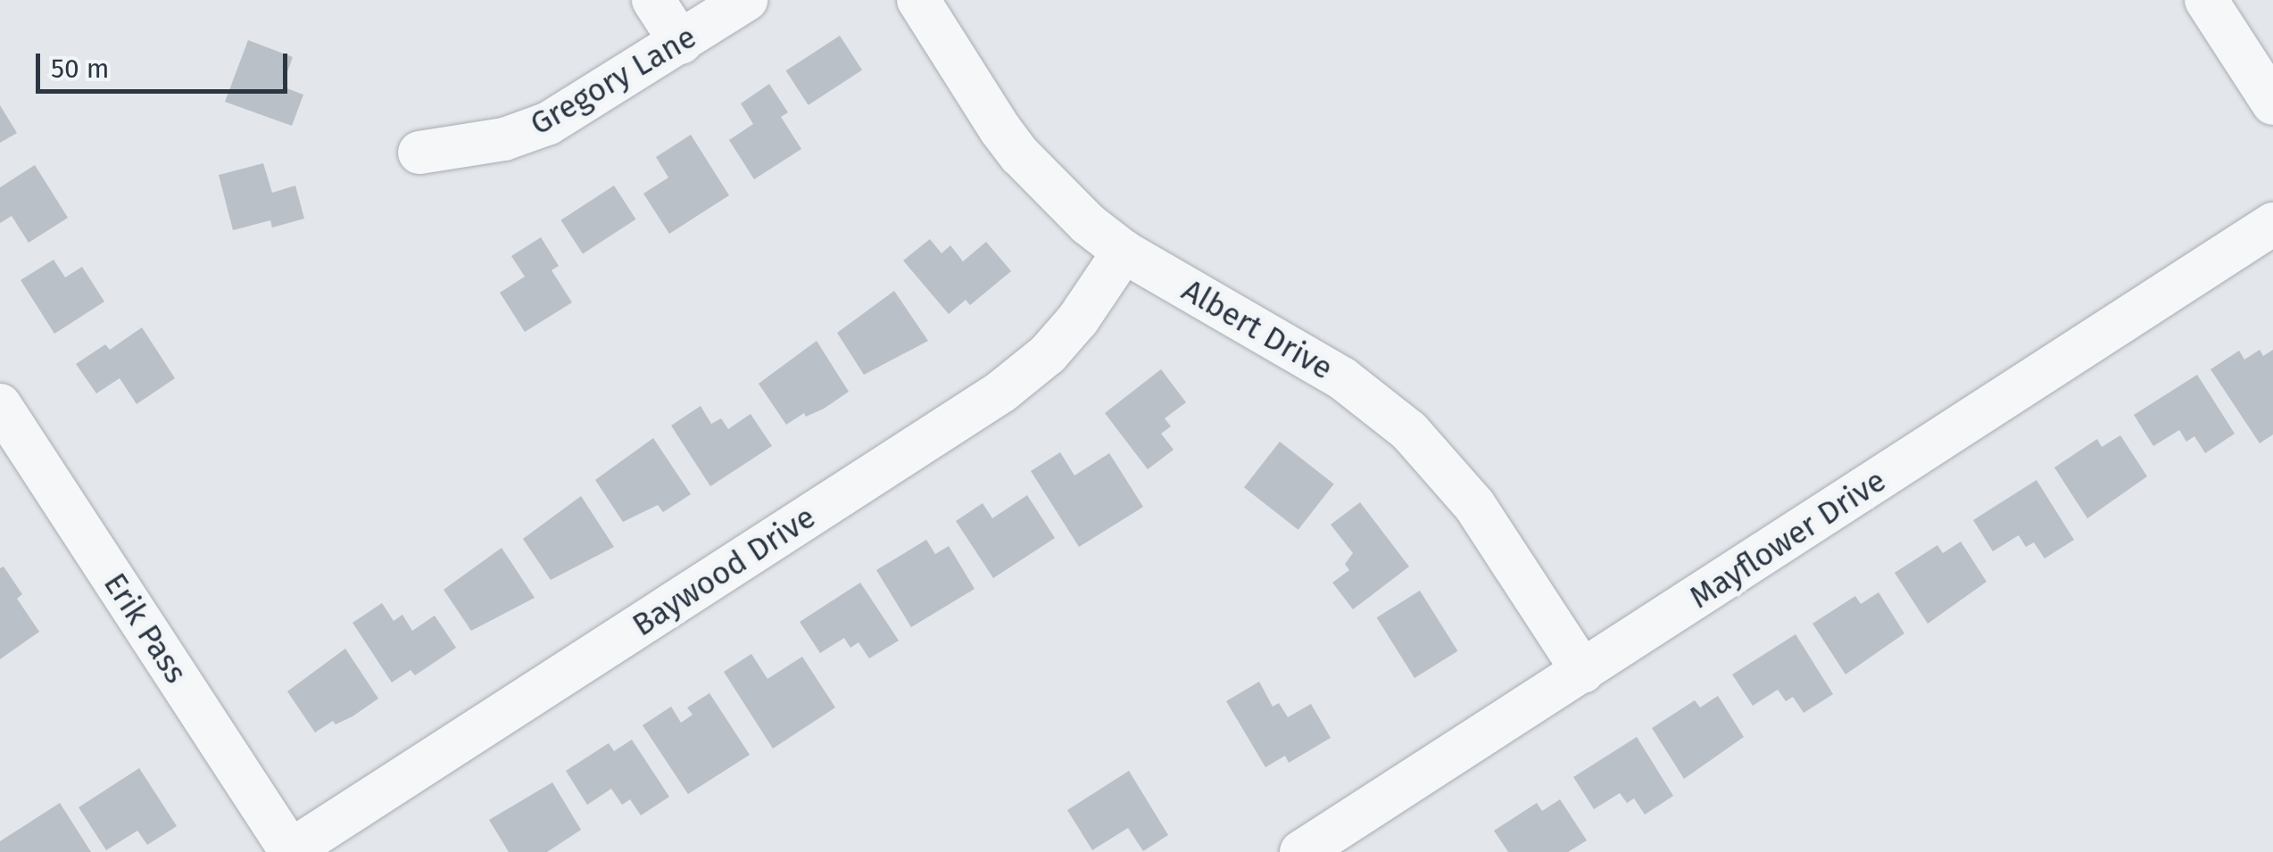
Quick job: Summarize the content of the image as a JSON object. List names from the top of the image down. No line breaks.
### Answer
{"streets":{"street":["Gregory Lane","Albert Drive","Mayflower Drive","Baywood Drive","Erik Pass"]},"crossings":[["Albert Drive","Mayflower Drive"],["Albert Drive","Baywood Drive"],["Baywood Drive","Erik Pass"]],"scale_bar":"50 m"}
